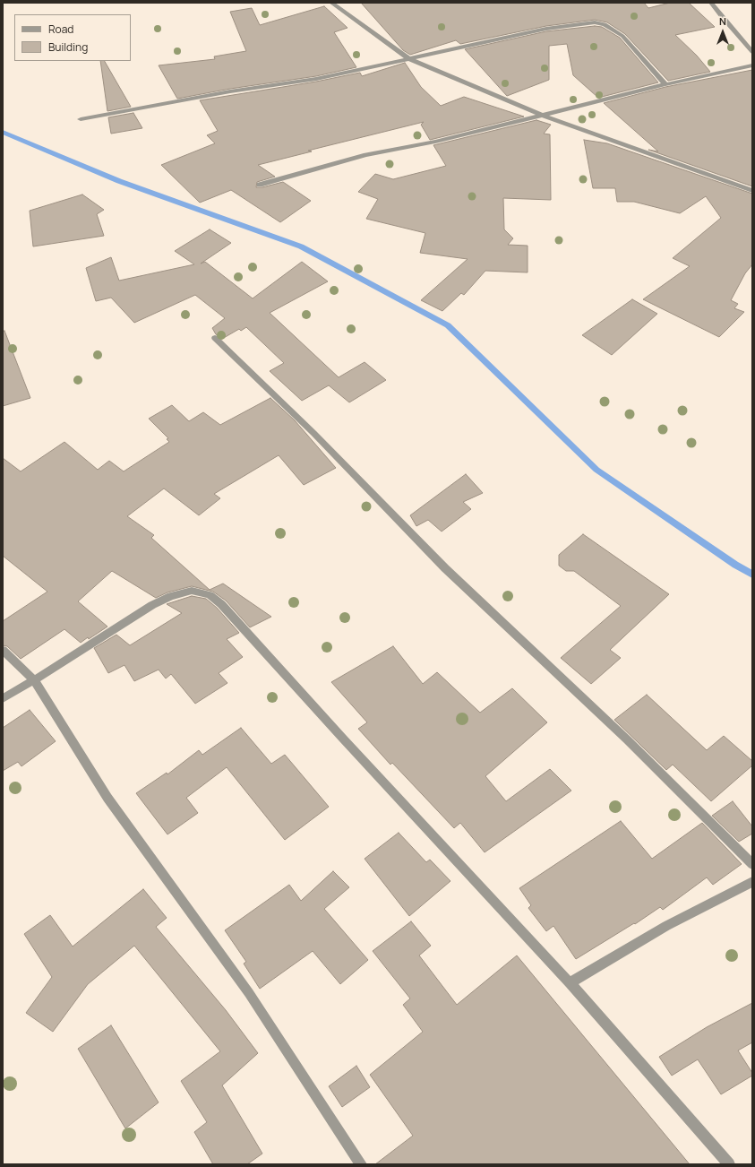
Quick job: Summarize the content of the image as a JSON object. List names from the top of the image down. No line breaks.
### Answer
{"legend":["Road","Building"],"north":"top"}
